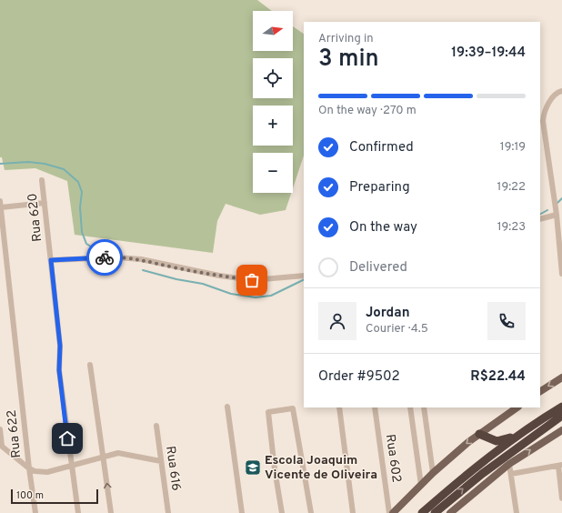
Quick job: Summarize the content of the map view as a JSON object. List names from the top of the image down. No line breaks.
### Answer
{"streets":{"street":["Rua 620","Rua 622","Rua 602","Rua 616"]},"places":{"school or university":["Escola Joaquim Vicente de Oliveira"]},"scale_bar":"100 m","north":"right","page":{"map_buttons":["+","−"],"heading":["3 min","Arriving in","19:39–19:44"],"panel":["Jordan","Courier · 4.5","Order #9502","R$22.44"],"bar":"On the way · 270 m","list":[["Confirmed","19:19"],["Preparing","19:22"],["On the way","19:23"],"Delivered"],"scale":"100 m"}}
